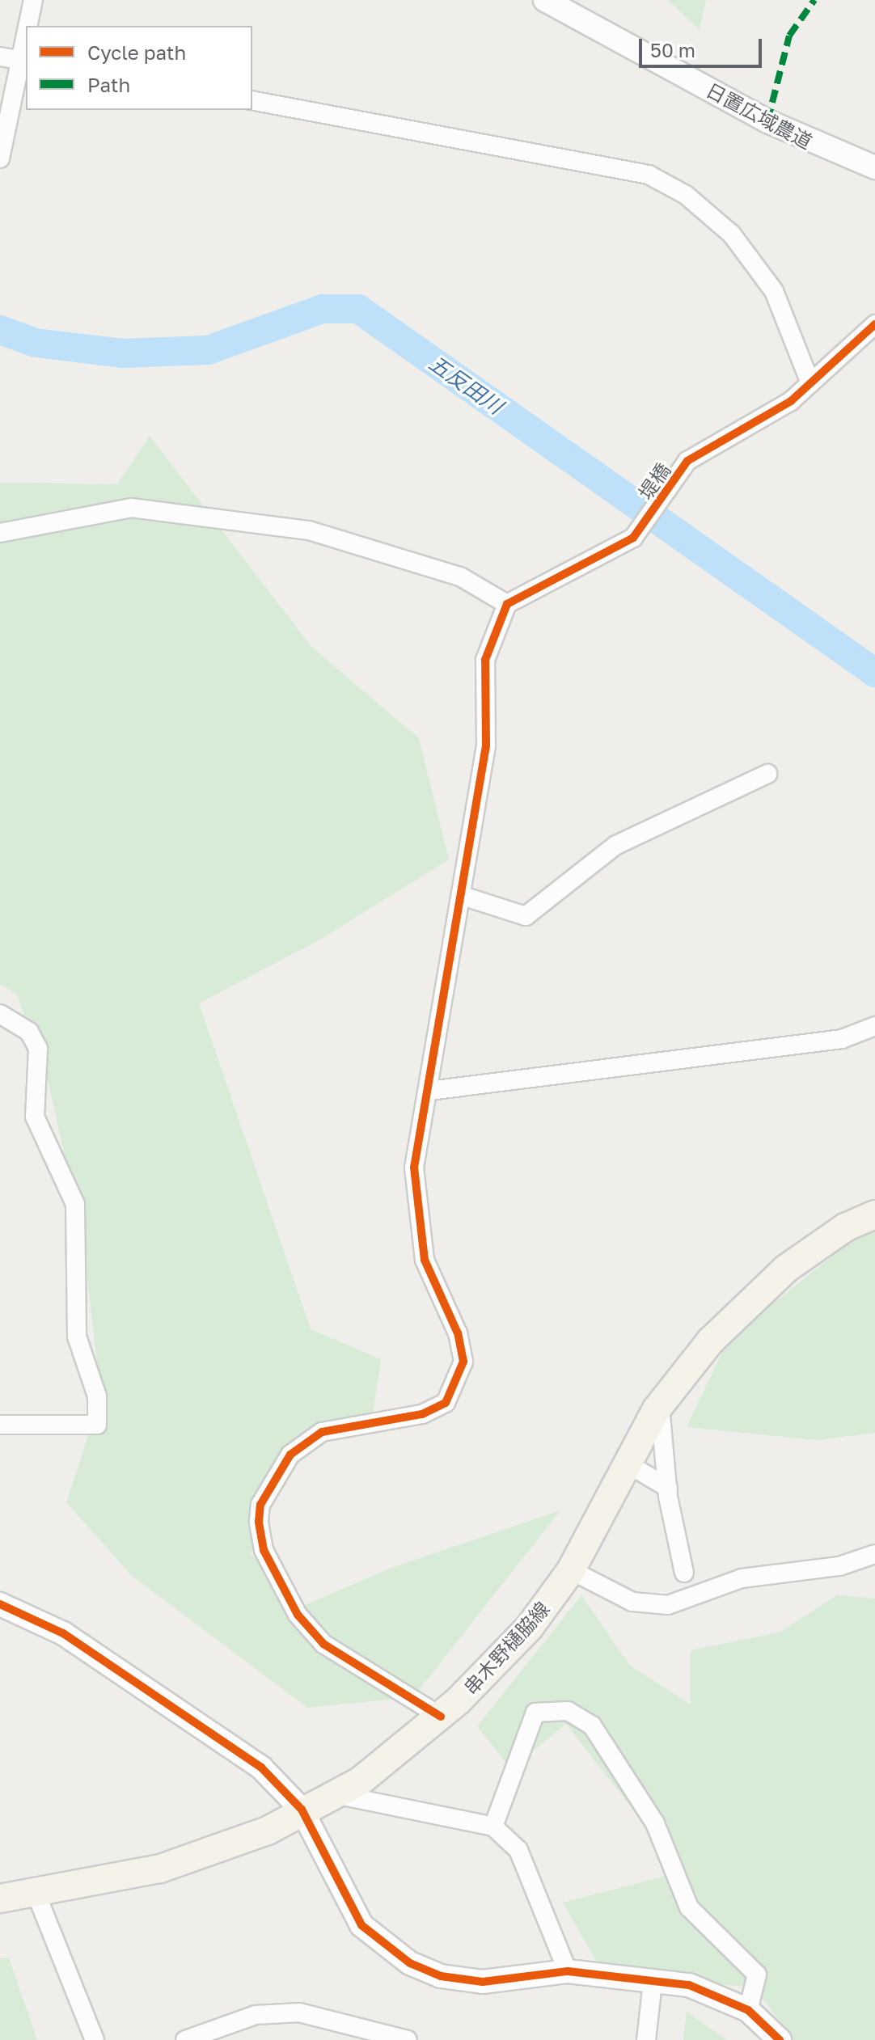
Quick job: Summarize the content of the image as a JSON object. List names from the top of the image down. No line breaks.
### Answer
{"streets":{"main road":["串木野樋脇線"],"street":["日置広域農道","堤橋"]},"water":["五反田川"],"legend":["Cycle path","Path"],"scale_bar":"50 m"}
